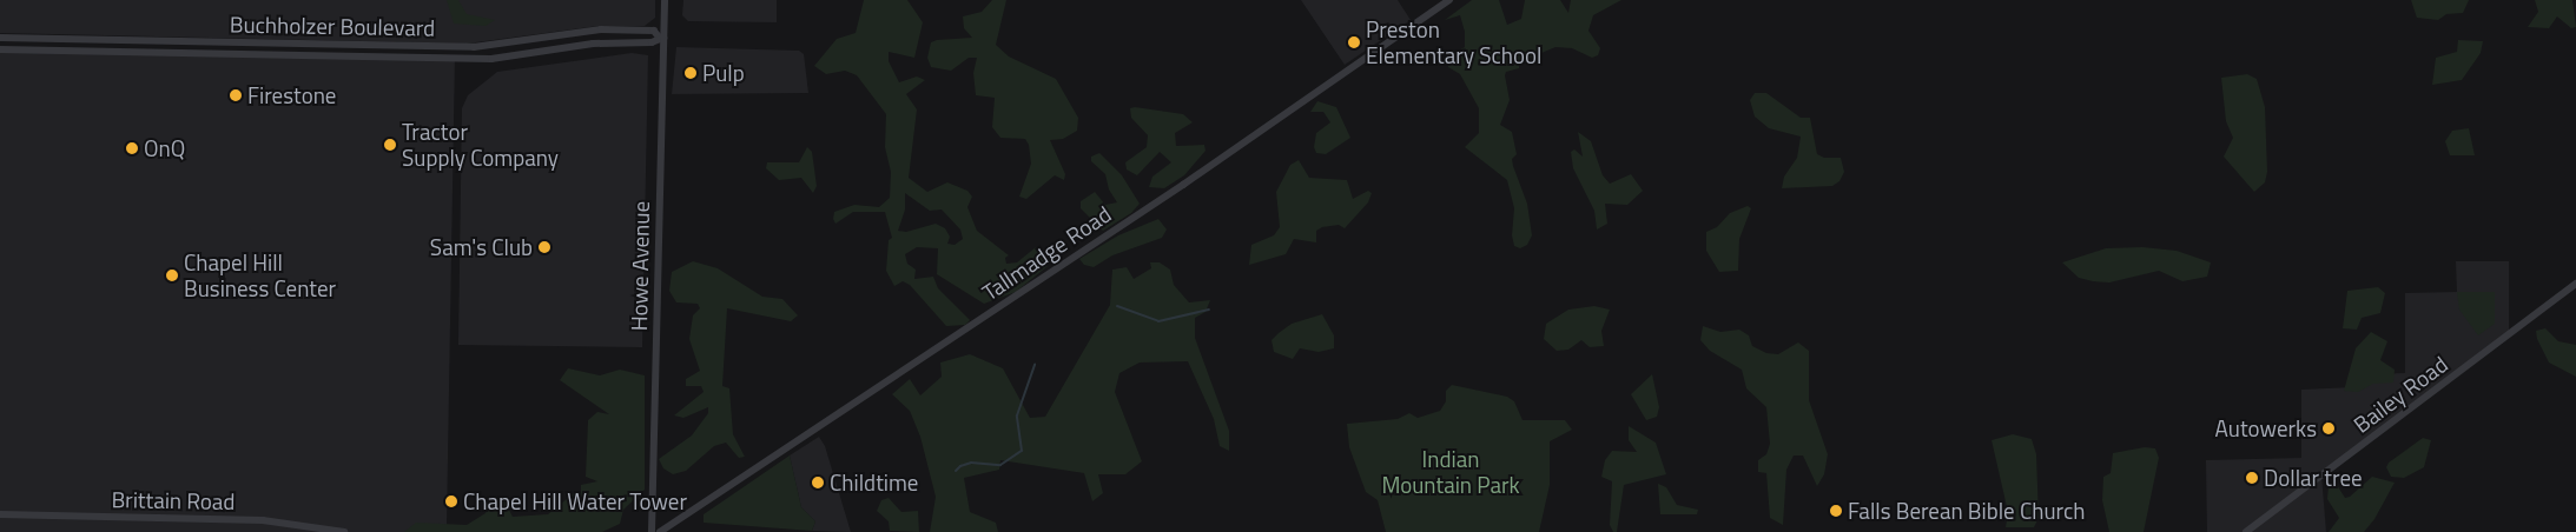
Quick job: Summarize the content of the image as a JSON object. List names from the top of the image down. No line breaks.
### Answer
{"streets":{"street":["Buchholzer Boulevard","Tallmadge Road","Howe Avenue","Bailey Road","Brittain Road"]},"crossings":[["Buchholzer Boulevard","Howe Avenue"]],"parks":["Indian Mountain Park"],"places":["Preston Elementary School","Pulp","Firestone","Tractor Supply Company","OnQ","Sam's Club","Chapel Hill Business Center","Autowerks","Dollar tree","Childtime","Chapel Hill Water Tower","Falls Berean Bible Church"]}
